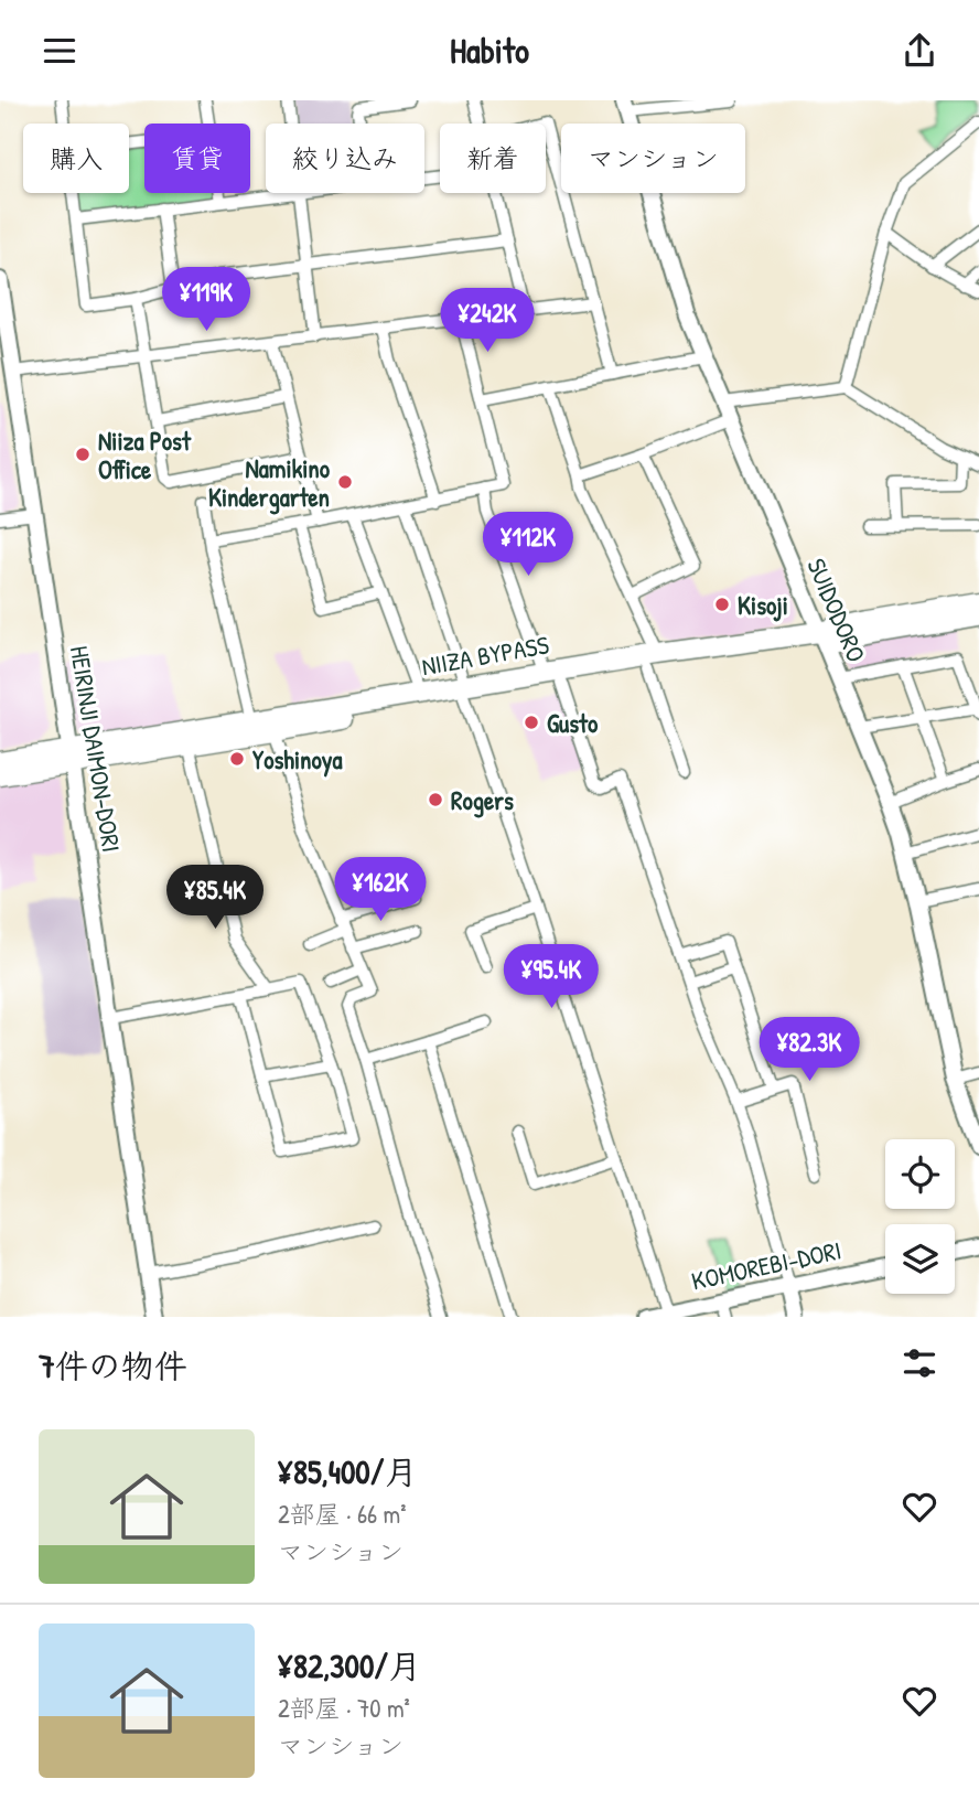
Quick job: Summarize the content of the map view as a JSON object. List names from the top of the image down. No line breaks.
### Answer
{"streets":{"highway":["NIIZA BYPASS"],"street":["SUIDODORO","HEIRINJI DAIMON-DORI","KOMOREBI-DORI"]},"crossings":[["SUIDODORO","NIIZA BYPASS"],["NIIZA BYPASS","HEIRINJI DAIMON-DORI"]],"places":["Niiza Post Office","Namikino Kindergarten","Kisoji","Gusto","Yoshinoya","Rogers"],"page":{"header":"Habito","chip":["購入","賃貸","絞り込み","新着","マンション"],"price":["¥119K","¥242K","¥112K","¥162K","¥85.4K","¥95.4K","¥82.3K"],"heading":"7件の物件","list":[{"name":"¥85,400/月","note":"2部屋 · 66 m² · マンション"},{"name":"¥82,300/月","note":"2部屋 · 70 m² · マンション"}]}}
